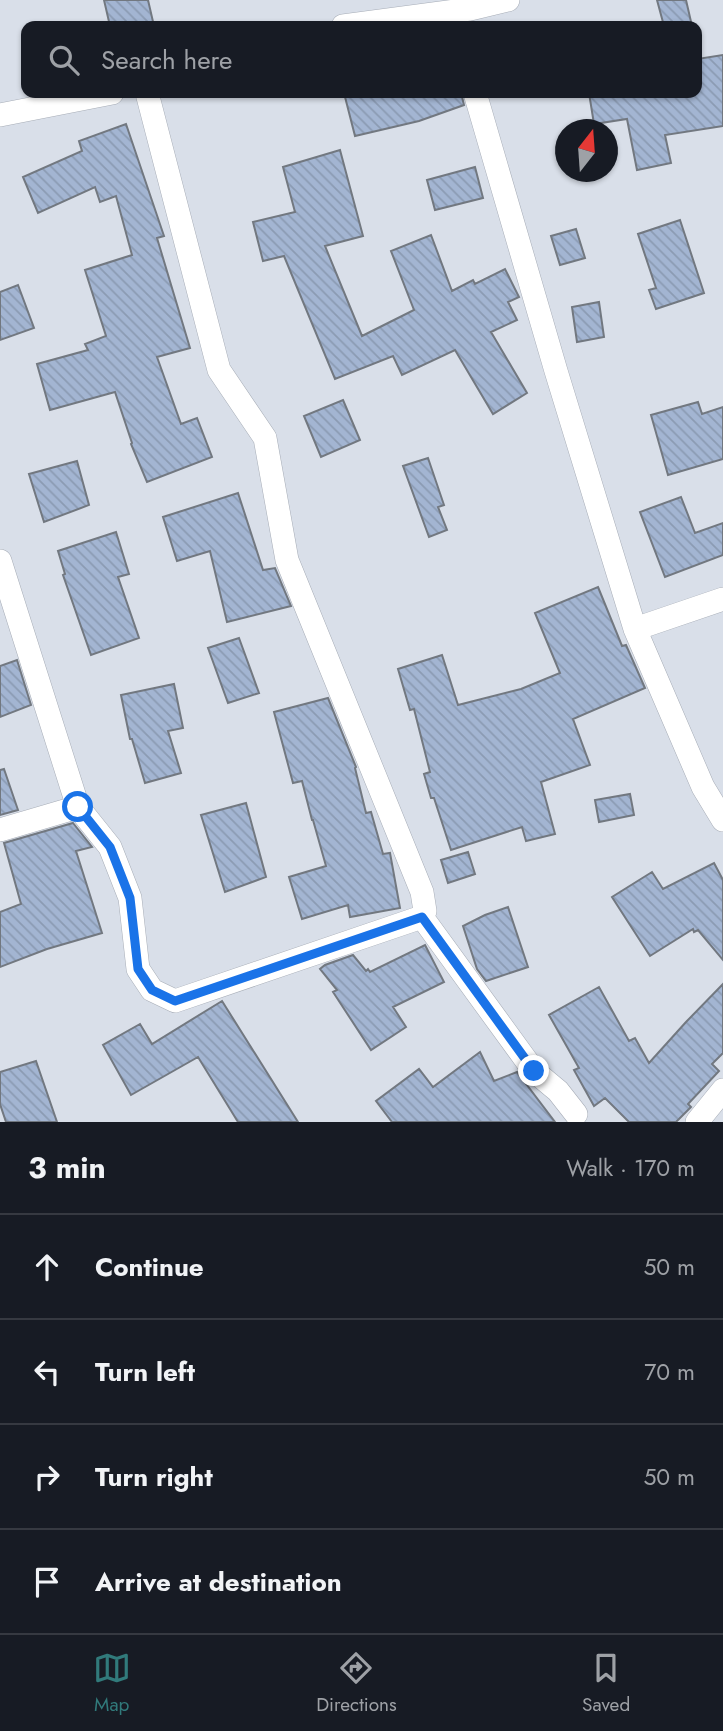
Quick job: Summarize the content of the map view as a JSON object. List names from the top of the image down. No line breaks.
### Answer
{"north":"top","page":{"search":"Search here","heading":["3 min","Walk · 170 m"],"list":[["Continue","50 m"],["Turn left","70 m"],["Turn right","50 m"],"Arrive at destination"],"nav":["Map","Directions","Saved"]}}
